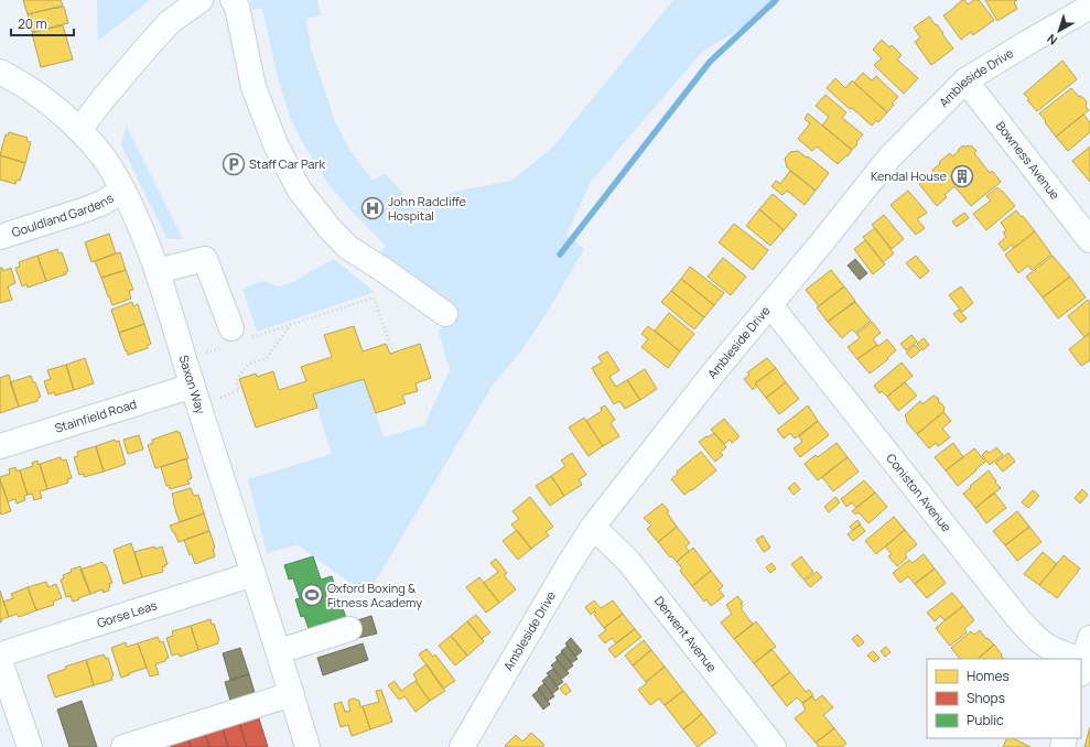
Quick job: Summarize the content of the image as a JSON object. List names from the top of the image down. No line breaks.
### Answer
{"streets":{"street":["Ambleside Drive","Bowness Avenue","Gouldland Gardens","Saxon Way","Stainfield Road","Coniston Avenue","Gorse Leas","Derwent Avenue"]},"crossings":[["Ambleside Drive","Bowness Avenue"],["Ambleside Drive","Coniston Avenue"],["Ambleside Drive","Derwent Avenue"],["Gouldland Gardens","Saxon Way"],["Saxon Way","Stainfield Road"],["Saxon Way","Gorse Leas"]],"places":{"parking":["Staff Car Park"],"building":["Kendal House"],"hospital":["John Radcliffe Hospital"],"sports":["Oxford Boxing & Fitness Academy"]},"legend":["Homes","Shops","Public"],"scale_bar":"20 m","north":"bottom left"}
